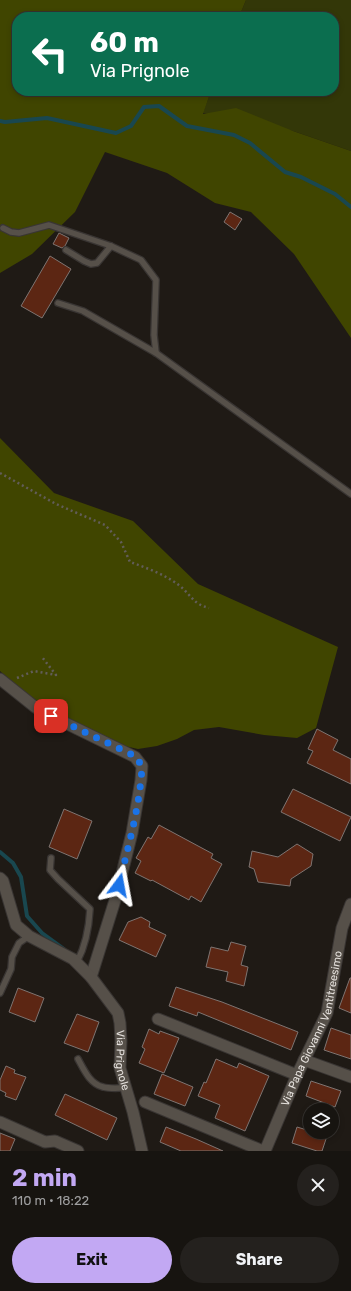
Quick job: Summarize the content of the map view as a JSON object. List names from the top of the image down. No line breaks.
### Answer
{"streets":{"street":["Via Papa Giovanni Ventitreesimo","Via Prignole"]},"page":{"turn":["60 m","Via Prignole"],"heading":["2 min","110 m · 18:22"],"buttons":["Exit","Share"]}}
